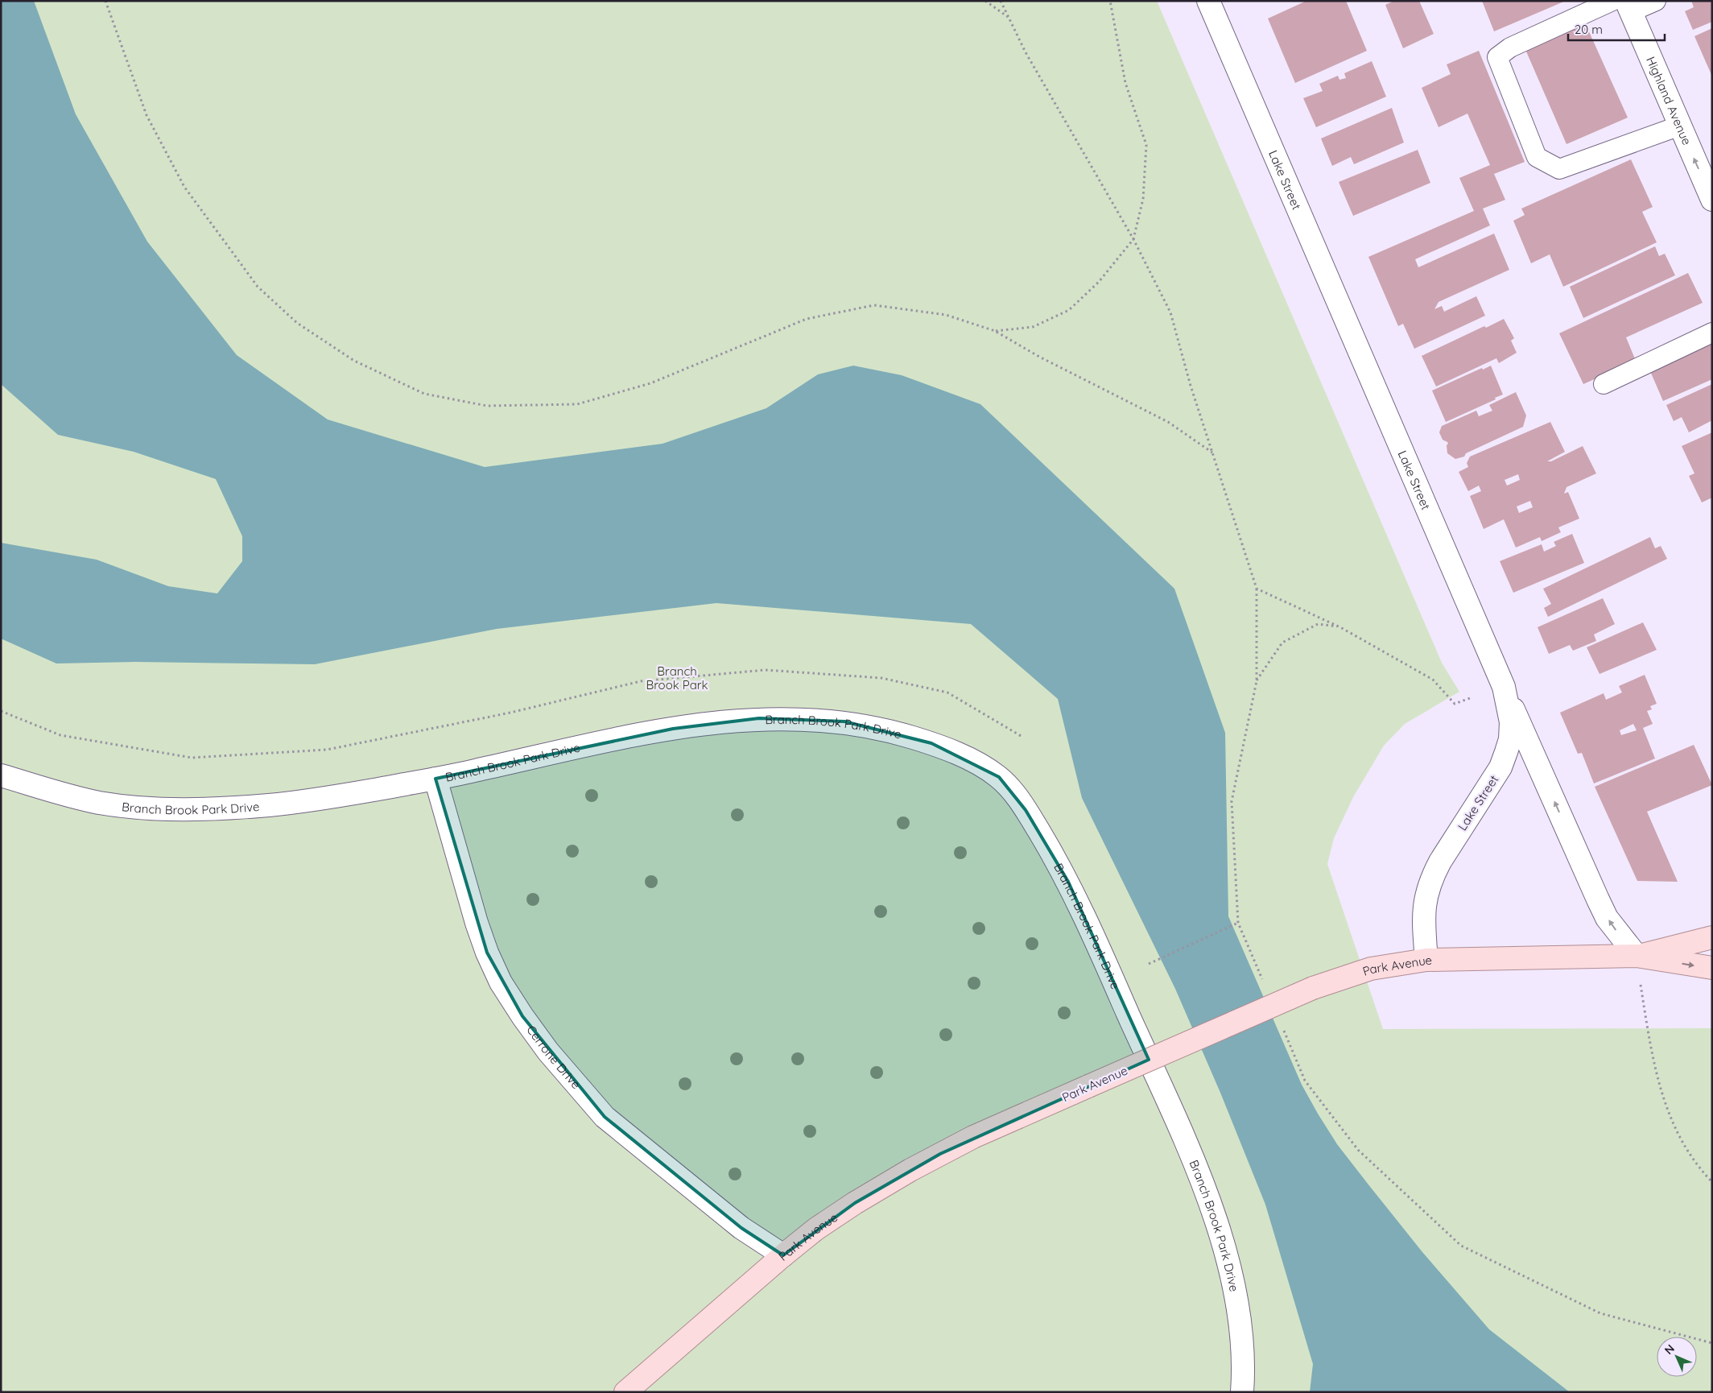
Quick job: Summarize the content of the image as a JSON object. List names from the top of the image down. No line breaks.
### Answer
{"streets":{"main road":["Park Avenue"],"street":["Highland Avenue","Lake Street","Branch Brook Park Drive","Cerrone Drive"]},"crossings":[["Lake Street","Park Avenue"],["Branch Brook Park Drive","Cerrone Drive"],["Park Avenue","Cerrone Drive"]],"one_way":["Highland Avenue"],"parks":["Branch Brook Park"],"scale_bar":"20 m","north":"top left"}
